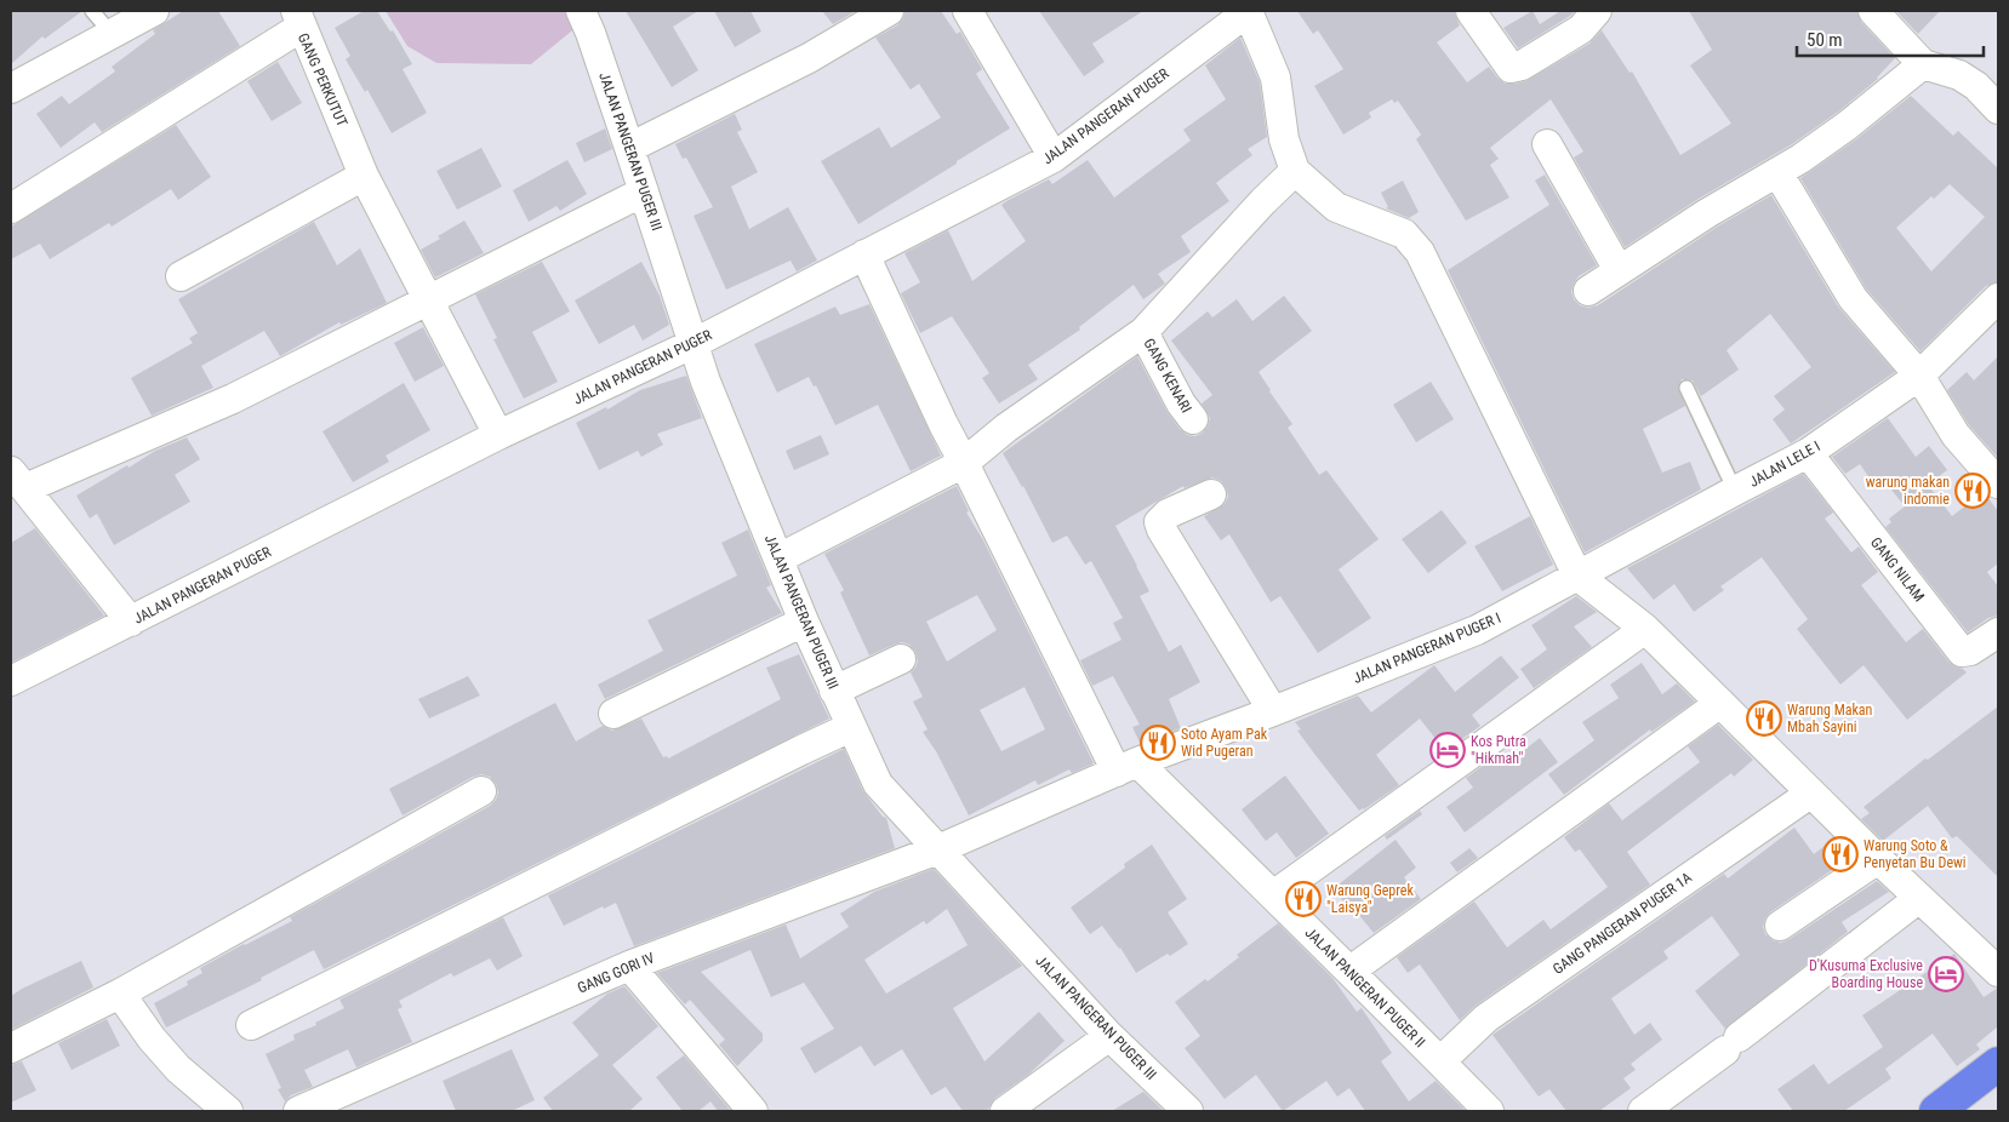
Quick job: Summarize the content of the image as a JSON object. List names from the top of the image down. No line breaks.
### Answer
{"streets":{"street":["GANG PERKUTUT","JALAN PANGERAN PUGER","JALAN PANGERAN PUGER III","GANG KENARI","JALAN LELE I","GANG NILAM","JALAN PANGERAN PUGER I","GANG PANGERAN PUGER 1A","GANG GORI IV","JALAN PANGERAN PUGER II"]},"crossings":[["GANG PERKUTUT","JALAN PANGERAN PUGER"],["JALAN PANGERAN PUGER","JALAN PANGERAN PUGER III"],["JALAN PANGERAN PUGER","JALAN PANGERAN PUGER II"],["JALAN PANGERAN PUGER III","JALAN PANGERAN PUGER I"],["JALAN PANGERAN PUGER III","GANG GORI IV"],["JALAN LELE I","GANG NILAM"],["JALAN LELE I","JALAN PANGERAN PUGER I"],["JALAN PANGERAN PUGER I","GANG GORI IV"],["JALAN PANGERAN PUGER I","JALAN PANGERAN PUGER II"],["GANG PANGERAN PUGER 1A","JALAN PANGERAN PUGER II"]],"places":{"restaurant":["warung makan indomie","Warung Makan Mbah Sayini","Soto Ayam Pak Wid Pugeran","Warung Soto & Penyetan Bu Dewi","Warung Geprek \"Laisya\""],"hotel":["Kos Putra \"Hikmah\"","D'Kusuma Exclusive Boarding House"]},"scale_bar":"50 m"}
